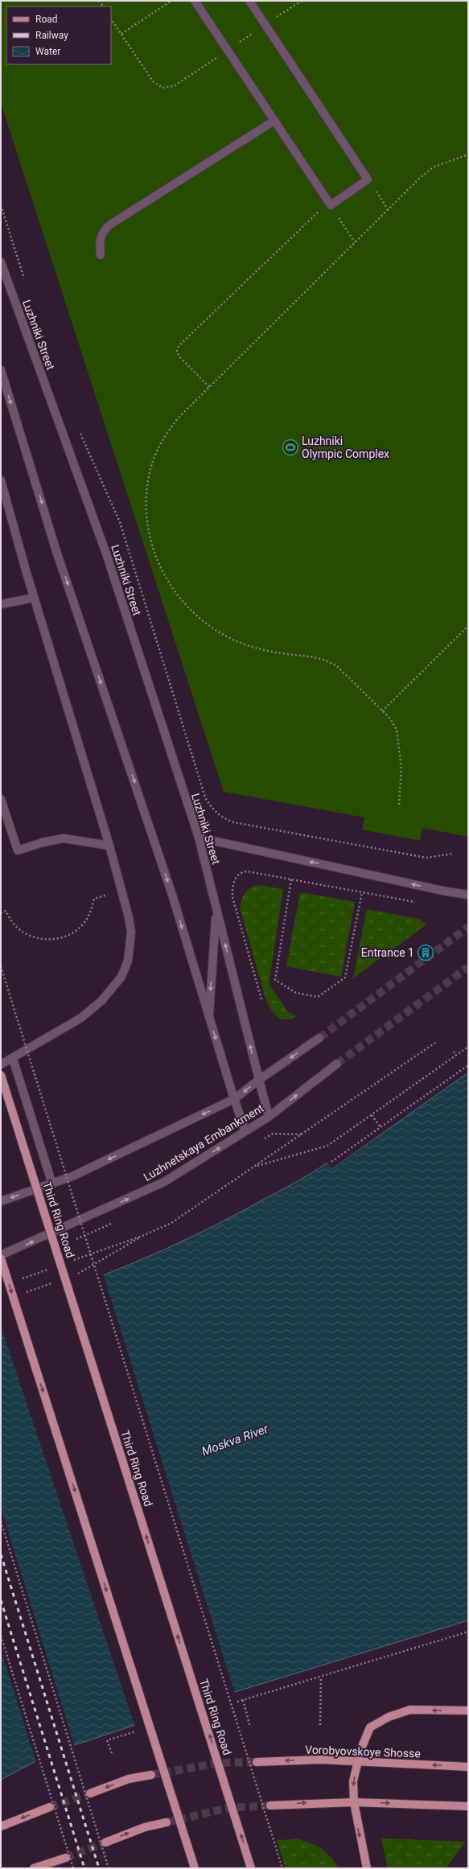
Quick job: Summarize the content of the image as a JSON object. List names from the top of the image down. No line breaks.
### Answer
{"streets":{"main road":["Third Ring Road","Vorobyovskoye Shosse"],"street":["Luzhniki Street","Luzhnetskaya Embankment"]},"crossings":[["Luzhniki Street","Luzhnetskaya Embankment"]],"water":["Moskva River"],"places":{"sports":["Luzhniki Olympic Complex"],"building":["Entrance 1"]},"legend":["Road","Railway","Water"]}
